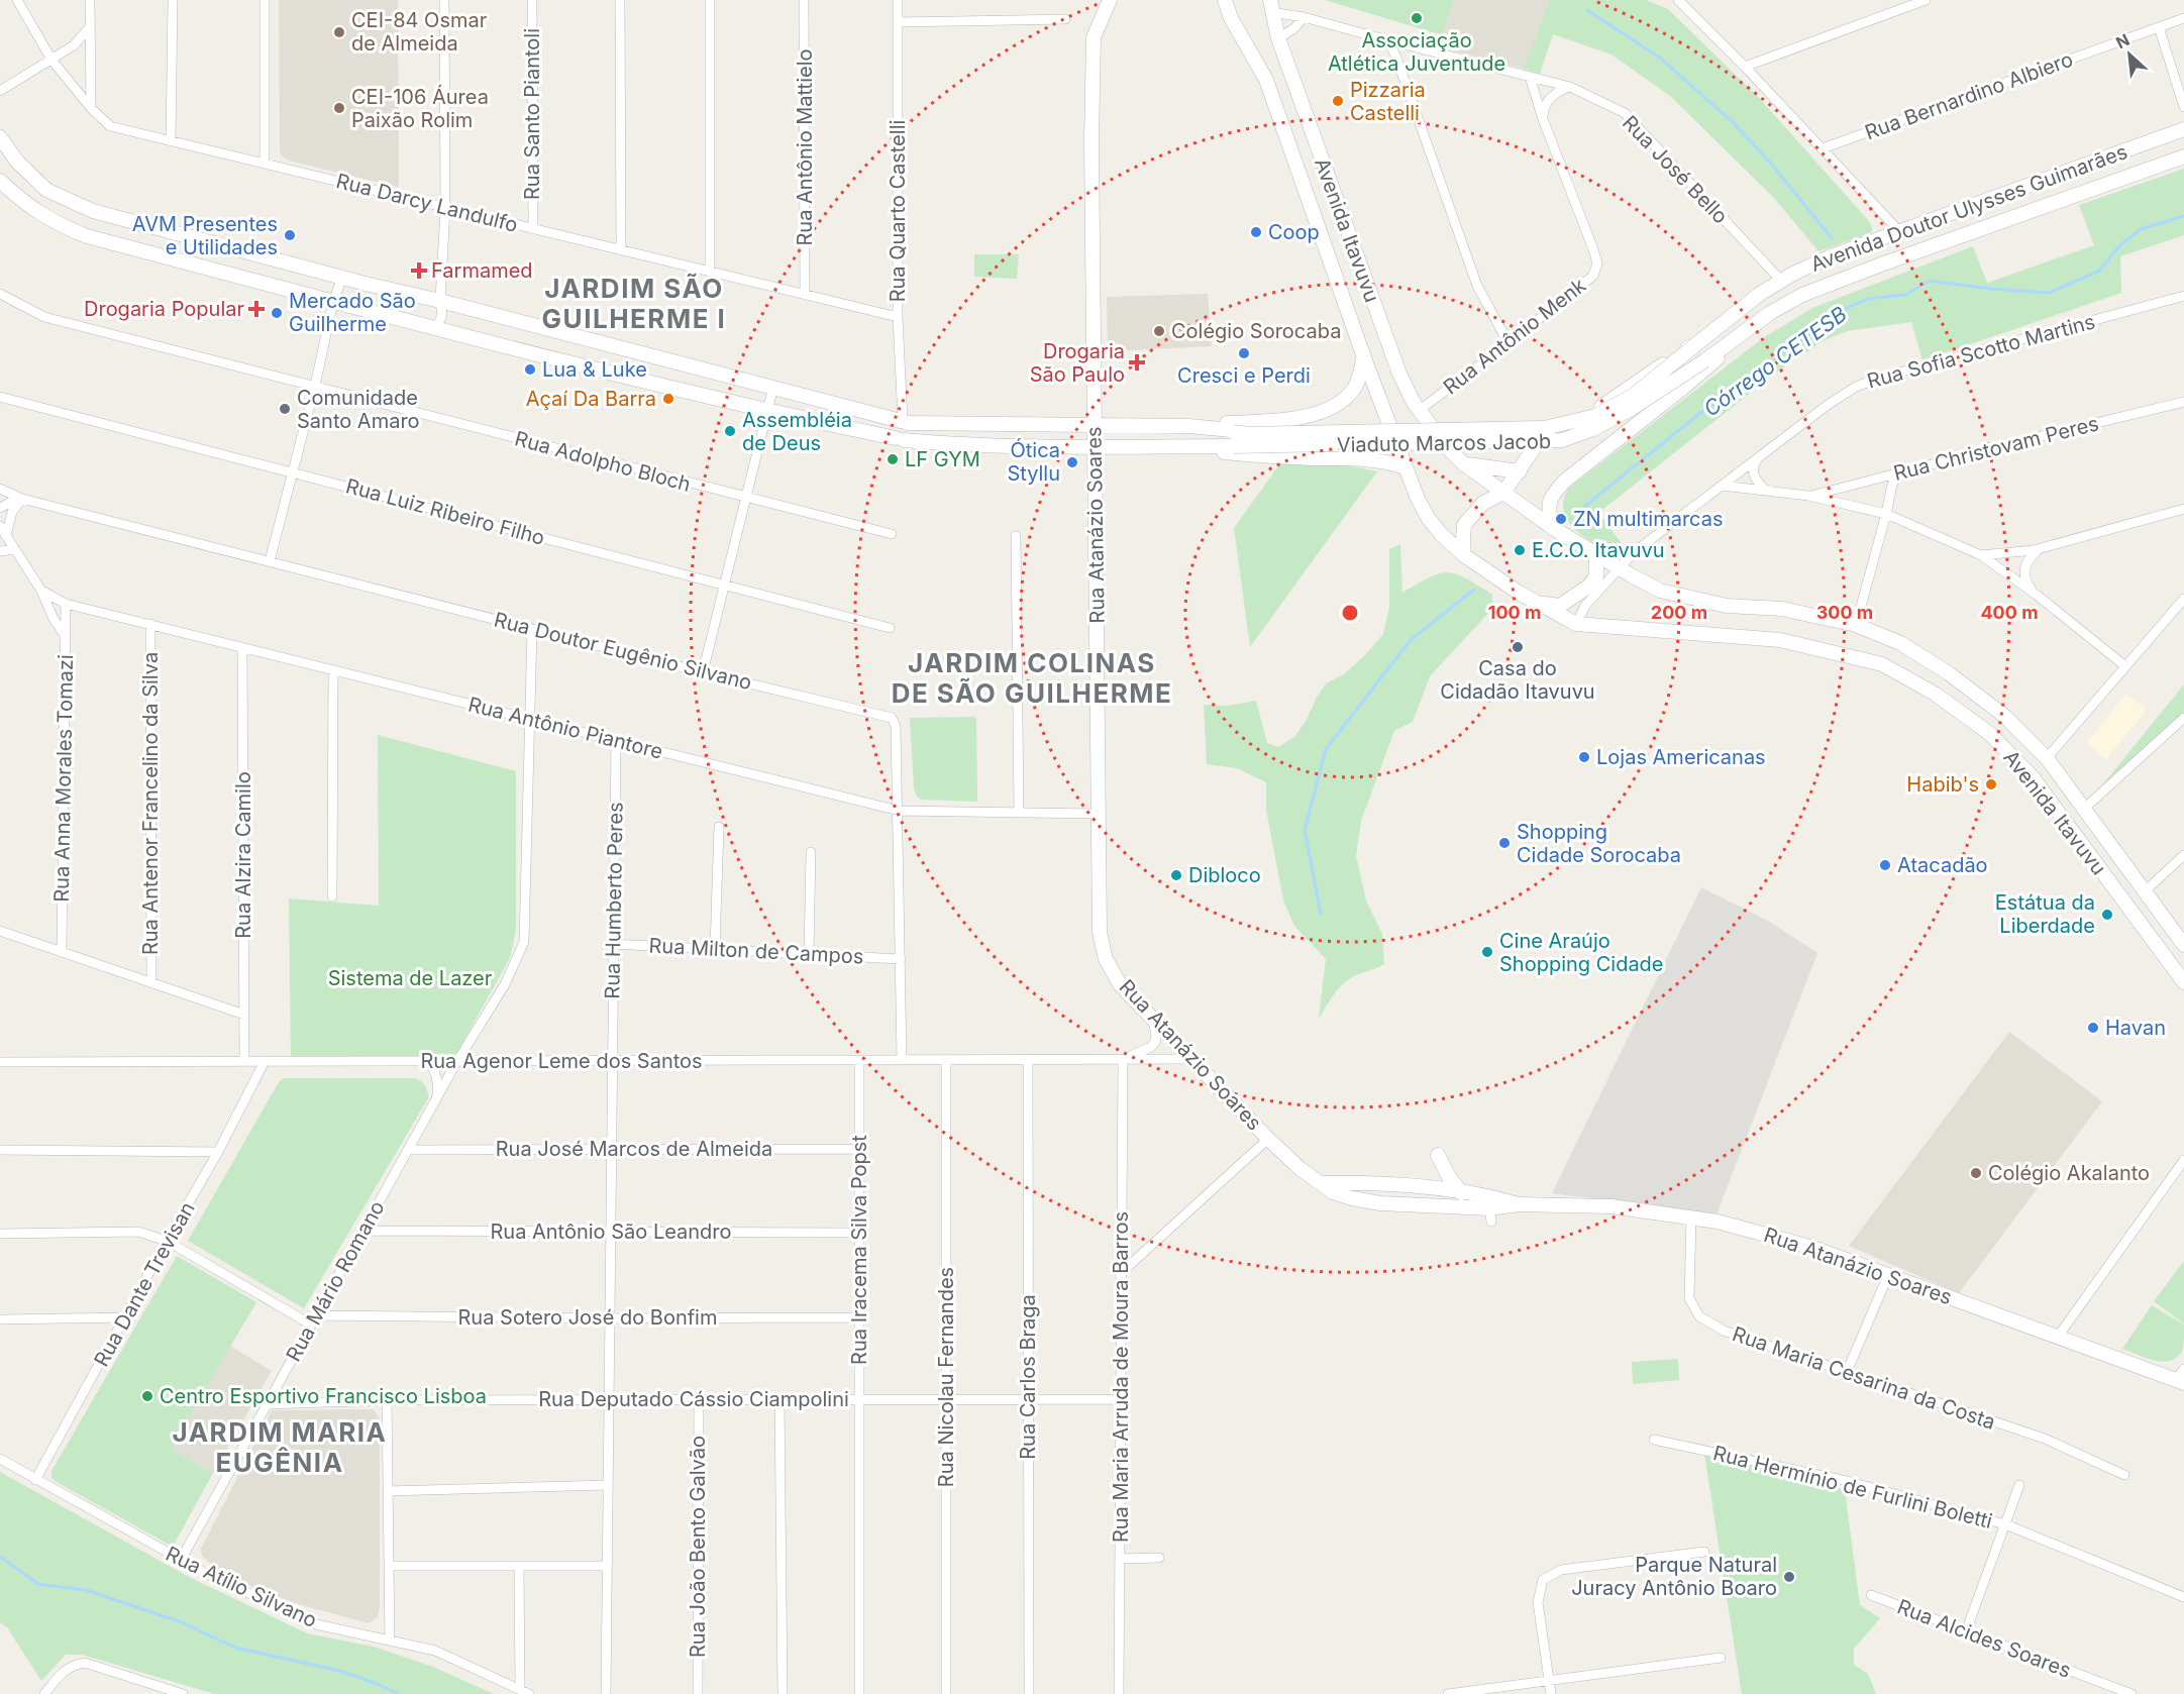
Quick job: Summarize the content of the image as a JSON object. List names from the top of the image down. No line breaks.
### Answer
{"streets":{"main road":["Avenida Doutor Ulysses Guimarães","Avenida Itavuvu","Viaduto Marcos Jacob","Rua Atanázio Soares"],"street":["Rua Bernardino Albiero","Rua Santo Piantoli","Rua Antônio Mattielo","Rua José Bello","Rua Darcy Landulfo","Rua Quarto Castelli","Rua Antônio Menk","Rua Sofia Scotto Martins","Rua Christovam Peres","Rua Adolpho Bloch","Rua Luiz Ribeiro Filho","Rua Doutor Eugênio Silvano","Rua Antônio Piantore","Rua Anna Morales Tomazi","Rua Antenor Francelino da Silva","Rua Alzira Camilo","Rua Humberto Peres","Rua Milton de Campos","Rua Agenor Leme dos Santos","Rua José Marcos de Almeida","Rua Antônio São Leandro","Rua Iracema Silva Popst","Rua Mário Romano","Rua Dante Trevisan","Rua Sotero José do Bonfim","Rua Nicolau Fernandes","Rua Carlos Braga","Rua Maria Arruda de Moura Barros","Rua Maria Cesarina da Costa","Rua Deputado Cássio Ciampolini","Rua Hermínio de Furlini Boletti","Rua João Bento Galvão","Rua Atílio Silvano","Rua Alcides Soares"]},"crossings":[["Rua Santo Piantoli","Rua Darcy Landulfo"],["Rua Antônio Mattielo","Rua Darcy Landulfo"],["Rua José Bello","Avenida Doutor Ulysses Guimarães"],["Rua José Bello","Avenida Itavuvu"],["Rua José Bello","Rua Antônio Menk"],["Rua Darcy Landulfo","Rua Quarto Castelli"],["Avenida Doutor Ulysses Guimarães","Avenida Itavuvu"],["Avenida Doutor Ulysses Guimarães","Viaduto Marcos Jacob"],["Avenida Itavuvu","Rua Antônio Menk"],["Avenida Itavuvu","Rua Sofia Scotto Martins"],["Rua Atanázio Soares","Rua Antônio Piantore"],["Rua Atanázio Soares","Rua Agenor Leme dos Santos"],["Rua Atanázio Soares","Rua Maria Cesarina da Costa"],["Rua Doutor Eugênio Silvano","Rua Antônio Piantore"],["Rua Doutor Eugênio Silvano","Rua Milton de Campos"],["Rua Doutor Eugênio Silvano","Rua Agenor Leme dos Santos"],["Rua Doutor Eugênio Silvano","Rua Mário Romano"],["Rua Antônio Piantore","Rua Anna Morales Tomazi"],["Rua Antônio Piantore","Rua Antenor Francelino da Silva"],["Rua Antônio Piantore","Rua Alzira Camilo"],["Rua Antônio Piantore","Rua Humberto Peres"],["Rua Antônio Piantore","Rua Mário Romano"],["Rua Alzira Camilo","Rua Agenor Leme dos Santos"],["Rua Humberto Peres","Rua Milton de Campos"],["Rua Humberto Peres","Rua Agenor Leme dos Santos"],["Rua Humberto Peres","Rua José Marcos de Almeida"],["Rua Humberto Peres","Rua Antônio São Leandro"],["Rua Humberto Peres","Rua Sotero José do Bonfim"],["Rua Humberto Peres","Rua Deputado Cássio Ciampolini"],["Rua Agenor Leme dos Santos","Rua Iracema Silva Popst"],["Rua Agenor Leme dos Santos","Rua Mário Romano"],["Rua Agenor Leme dos Santos","Rua Dante Trevisan"],["Rua Agenor Leme dos Santos","Rua Nicolau Fernandes"],["Rua Agenor Leme dos Santos","Rua Carlos Braga"],["Rua Agenor Leme dos Santos","Rua Maria Arruda de Moura Barros"],["Rua José Marcos de Almeida","Rua Iracema Silva Popst"],["Rua José Marcos de Almeida","Rua Mário Romano"],["Rua Antônio São Leandro","Rua Iracema Silva Popst"],["Rua Antônio São Leandro","Rua Mário Romano"],["Rua Iracema Silva Popst","Rua Sotero José do Bonfim"],["Rua Iracema Silva Popst","Rua Deputado Cássio Ciampolini"],["Rua Mário Romano","Rua Sotero José do Bonfim"],["Rua Mário Romano","Rua Deputado Cássio Ciampolini"],["Rua Mário Romano","Rua Atílio Silvano"],["Rua Dante Trevisan","Rua Atílio Silvano"],["Rua Nicolau Fernandes","Rua Deputado Cássio Ciampolini"],["Rua Carlos Braga","Rua Deputado Cássio Ciampolini"],["Rua Maria Arruda de Moura Barros","Rua Deputado Cássio Ciampolini"],["Rua Deputado Cássio Ciampolini","Rua João Bento Galvão"]],"districts":["JARDIM SÃO GUILHERME I","JARDIM COLINAS DE SÃO GUILHERME","JARDIM MARIA EUGÊNIA"],"water":["Córrego CETESB"],"parks":["Sistema de Lazer"],"places":{"other":["Associação Atlética Juventude","CEI-84 Osmar de Almeida","Pizzaria Castelli","CEI-106 Áurea Paixão Rolim","Coop","AVM Presentes e Utilidades","Mercado São Guilherme","Colégio Sorocaba","Cresci e Perdi","Lua & Luke","Açaí Da Barra","Comunidade Santo Amaro","Assembléia de Deus","LF GYM","Ótica Styllu","ZN multimarcas","E.C.O. Itavuvu","Casa do Cidadão Itavuvu","Lojas Americanas","Habib's","Shopping Cidade Sorocaba","Atacadão","Dibloco","Estátua da Liberdade","Cine Araújo Shopping Cidade","Havan","Colégio Akalanto","Centro Esportivo Francisco Lisboa","Parque Natural Juracy Antônio Boaro"],"health":["Farmamed","Drogaria Popular","Drogaria São Paulo"]},"north":"top left","rings":["100 m","200 m","300 m","400 m"]}
